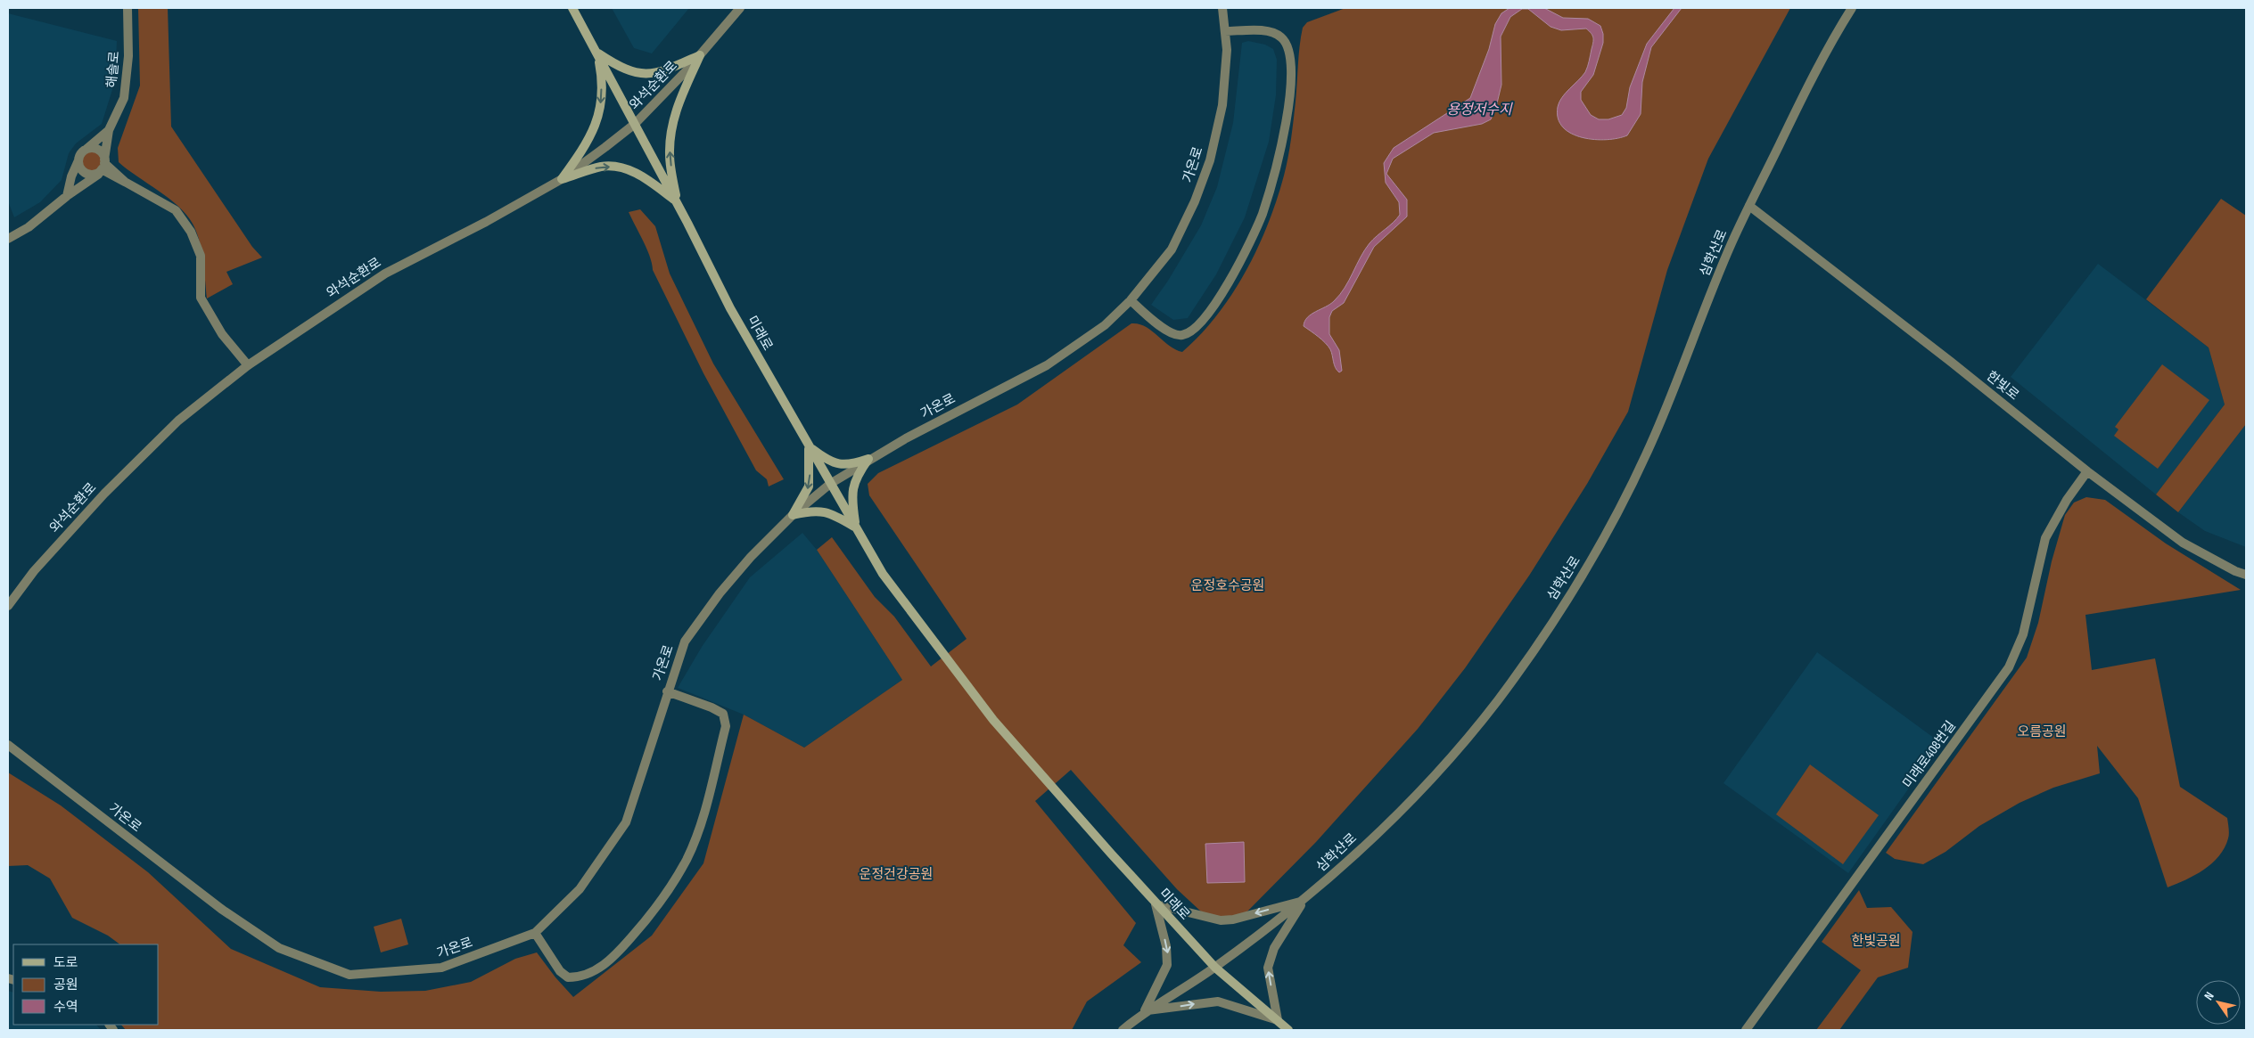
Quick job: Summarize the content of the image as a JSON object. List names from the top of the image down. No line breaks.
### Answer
{"streets":{"main road":["미래로"],"street":["해솔로","와석순환로","가온로","심학산로","한빛로","미래로408번길"]},"crossings":[["와석순환로","미래로"],["가온로","미래로"],["심학산로","미래로"],["심학산로","한빛로"],["한빛로","미래로408번길"]],"water":["용정저수지"],"parks":["운정호수공원","오름공원","운정건강공원","한빛공원"],"legend":["도로","공원","수역"],"north":"top left"}
